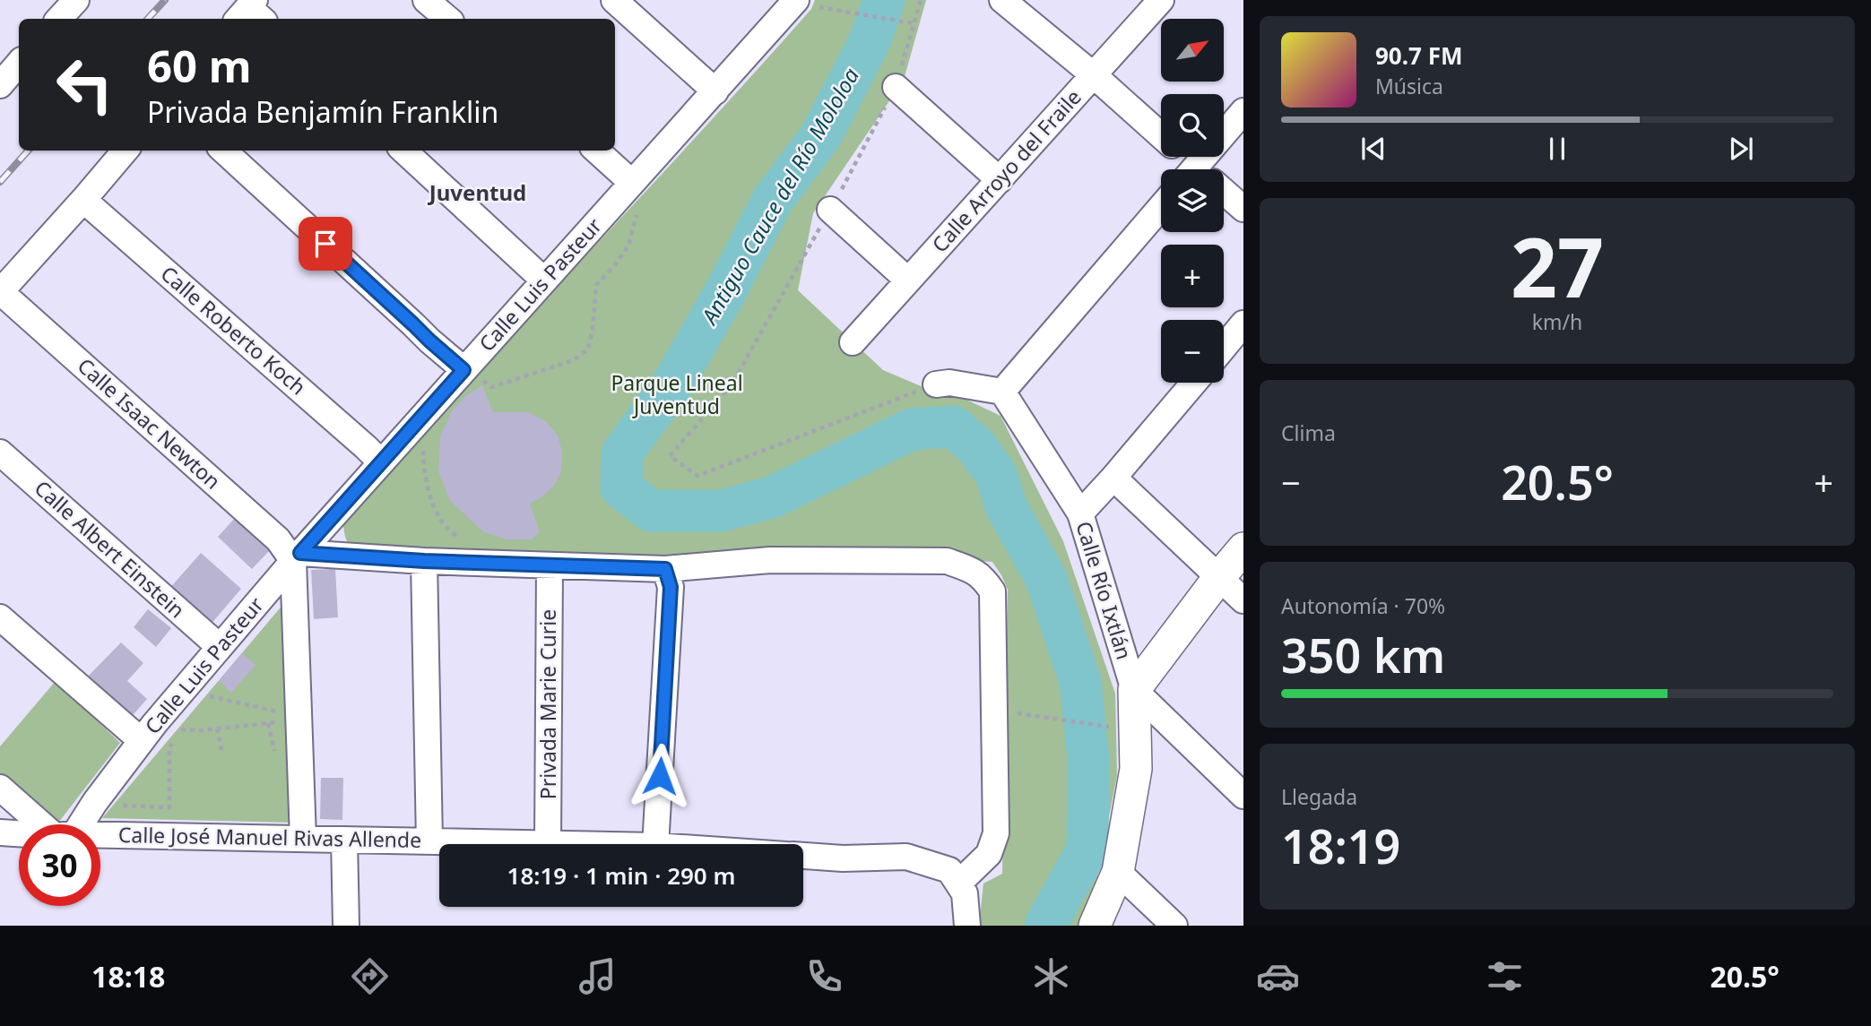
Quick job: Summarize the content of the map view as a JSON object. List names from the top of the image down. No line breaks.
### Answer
{"streets":{"street":["Calle Arroyo del Fraile","Calle Luis Pasteur","Calle Roberto Koch","Calle Isaac Newton","Calle Albert Einstein","Calle Río Ixtlán","Privada Marie Curie","Calle José Manuel Rivas Allende"]},"crossings":[["Calle Luis Pasteur","Calle Roberto Koch"],["Calle Luis Pasteur","Calle Isaac Newton"],["Calle Luis Pasteur","Calle Albert Einstein"],["Privada Marie Curie","Calle José Manuel Rivas Allende"]],"districts":["Juventud"],"water":["Antiguo Cauce del Río Mololoa"],"parks":["Parque Lineal Juventud"],"north":"top right","page":{"map_buttons":["+","−"],"turn":["60 m","Privada Benjamín Franklin"],"song":["90.7 FM","Música"],"tile":[["27","km/h"],"Clima",["Autonomía · 70%","350 km"],["Llegada","18:19"]],"heat":["−","20.5°","+"],"limit":"30","trip":"18:19 · 1 min · 290 m","tabs":["18:18","20.5°"]}}
